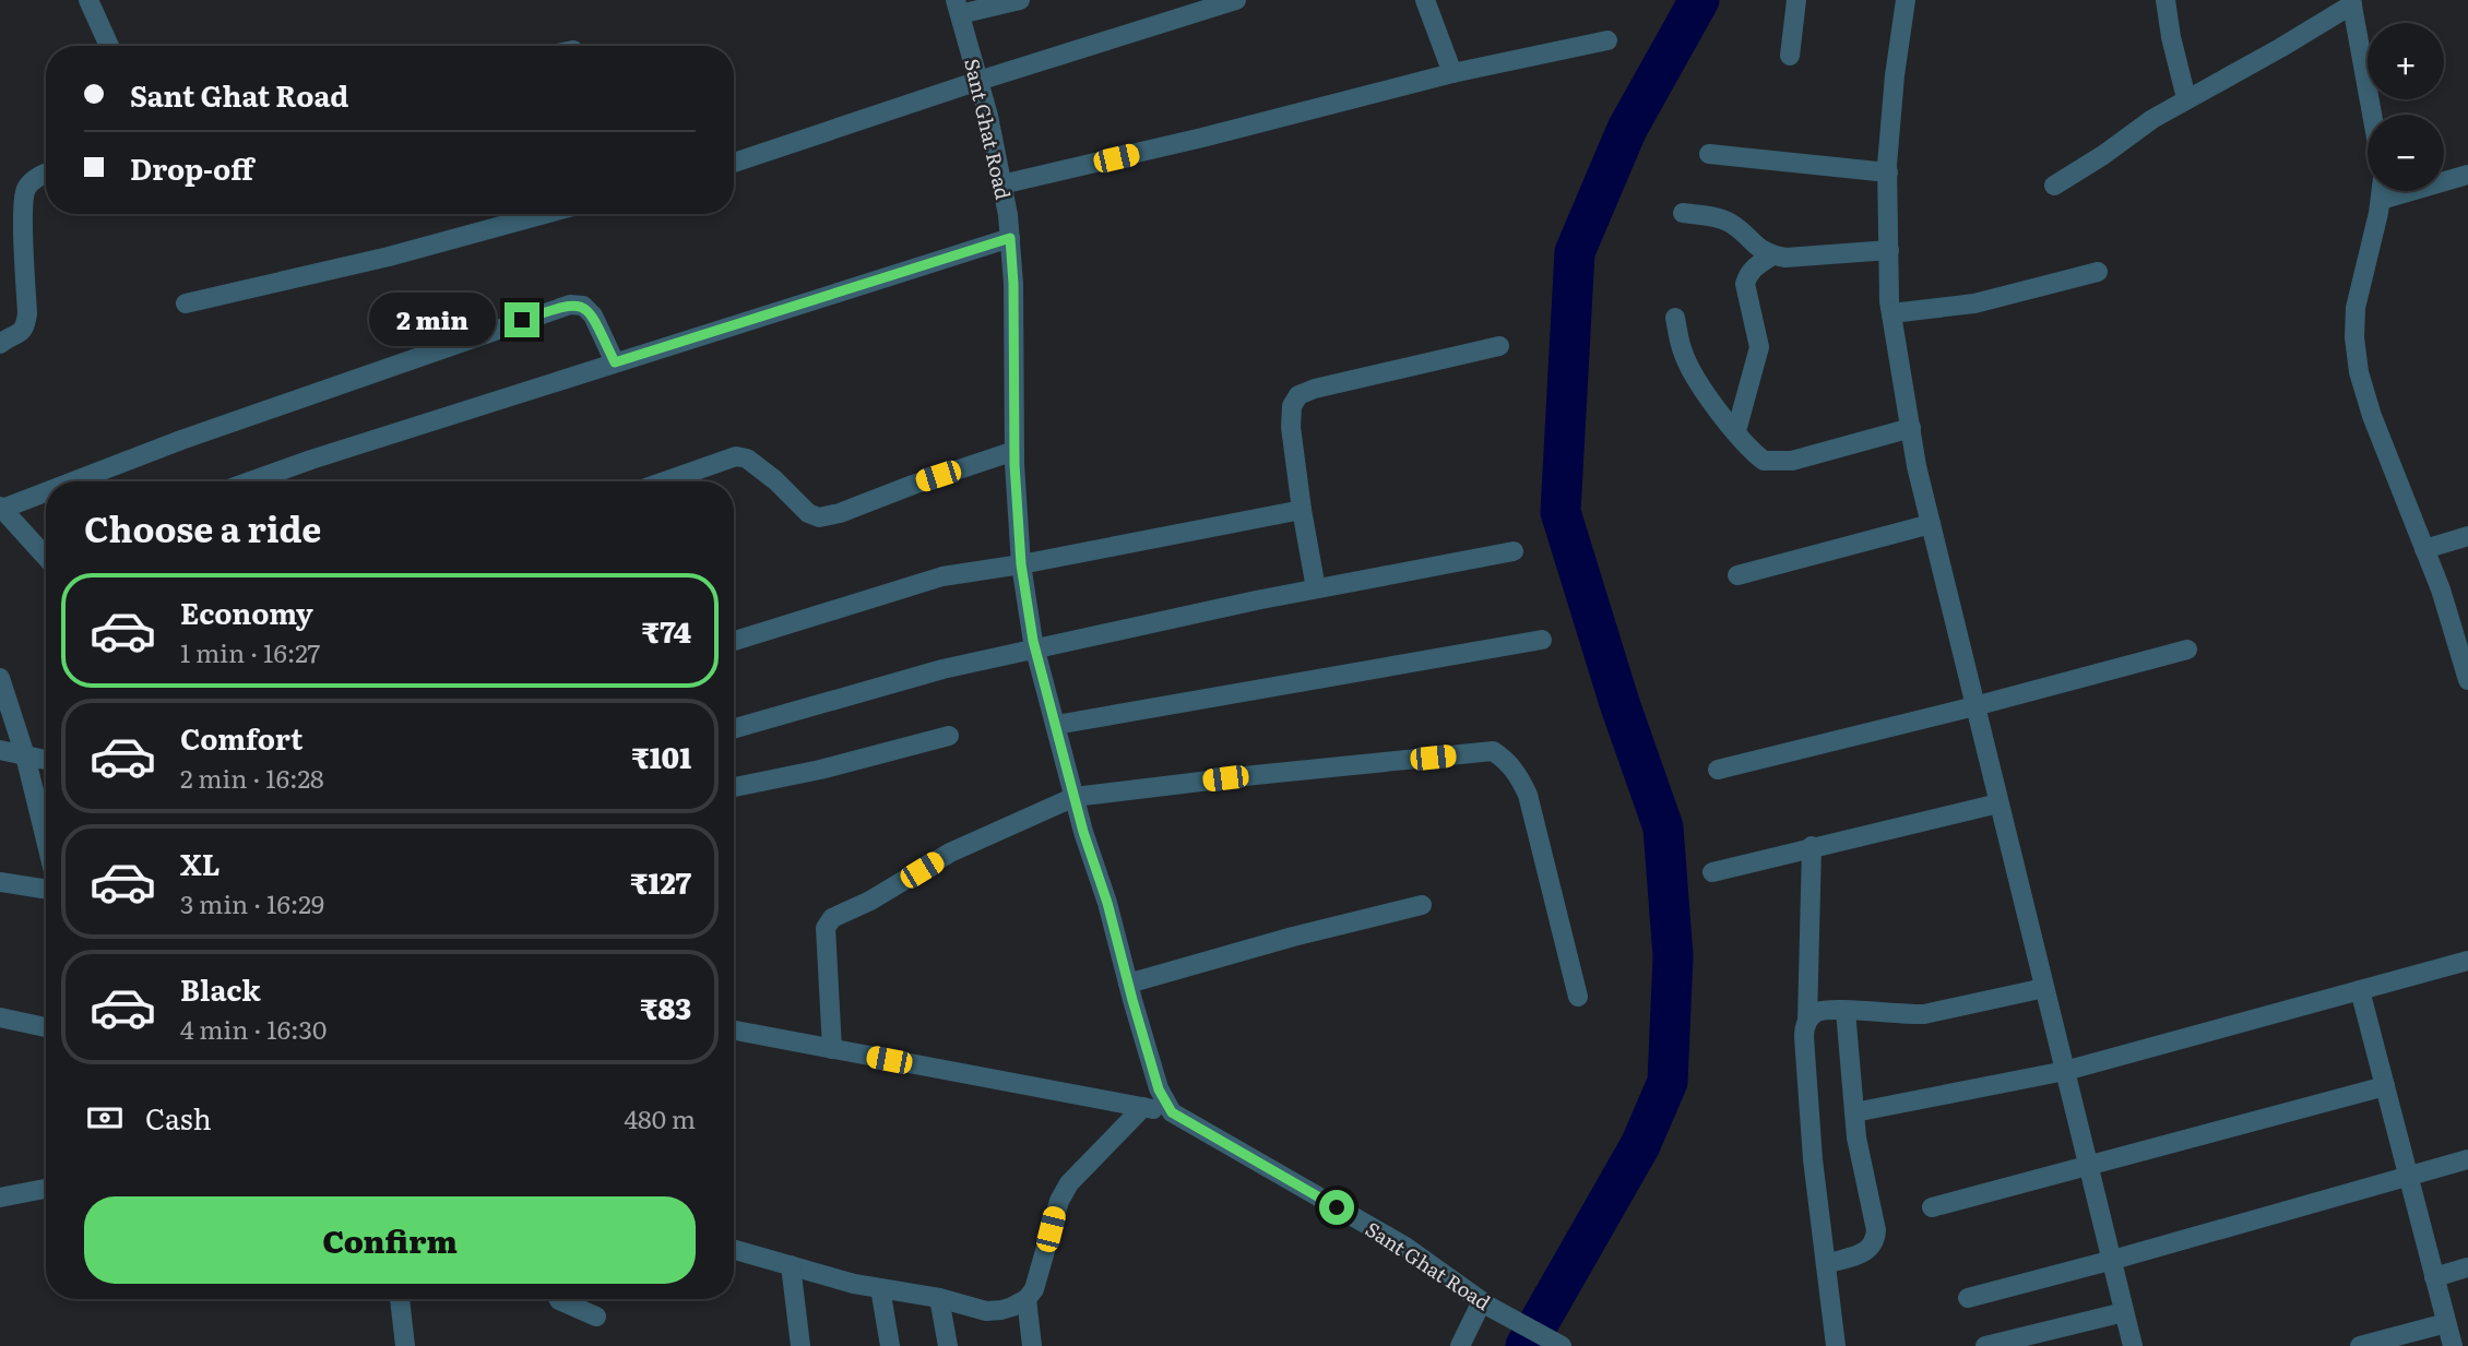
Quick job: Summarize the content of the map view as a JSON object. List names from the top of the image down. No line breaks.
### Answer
{"streets":{"street":["Sant Ghat Road"]},"page":{"map_buttons":["+","−"],"banner":["Sant Ghat Road","Drop-off"],"bubble":"2 min","heading":"Choose a ride","list":[{"name":"Economy","note":"1 min · 16:27","value":"₹74"},{"name":"Comfort","note":"2 min · 16:28","value":"₹101"},{"name":"XL","note":"3 min · 16:29","value":"₹127"},{"name":"Black","note":"4 min · 16:30","value":"₹83"}],"pay":["Cash","480 m"],"buttons":"Confirm"}}
